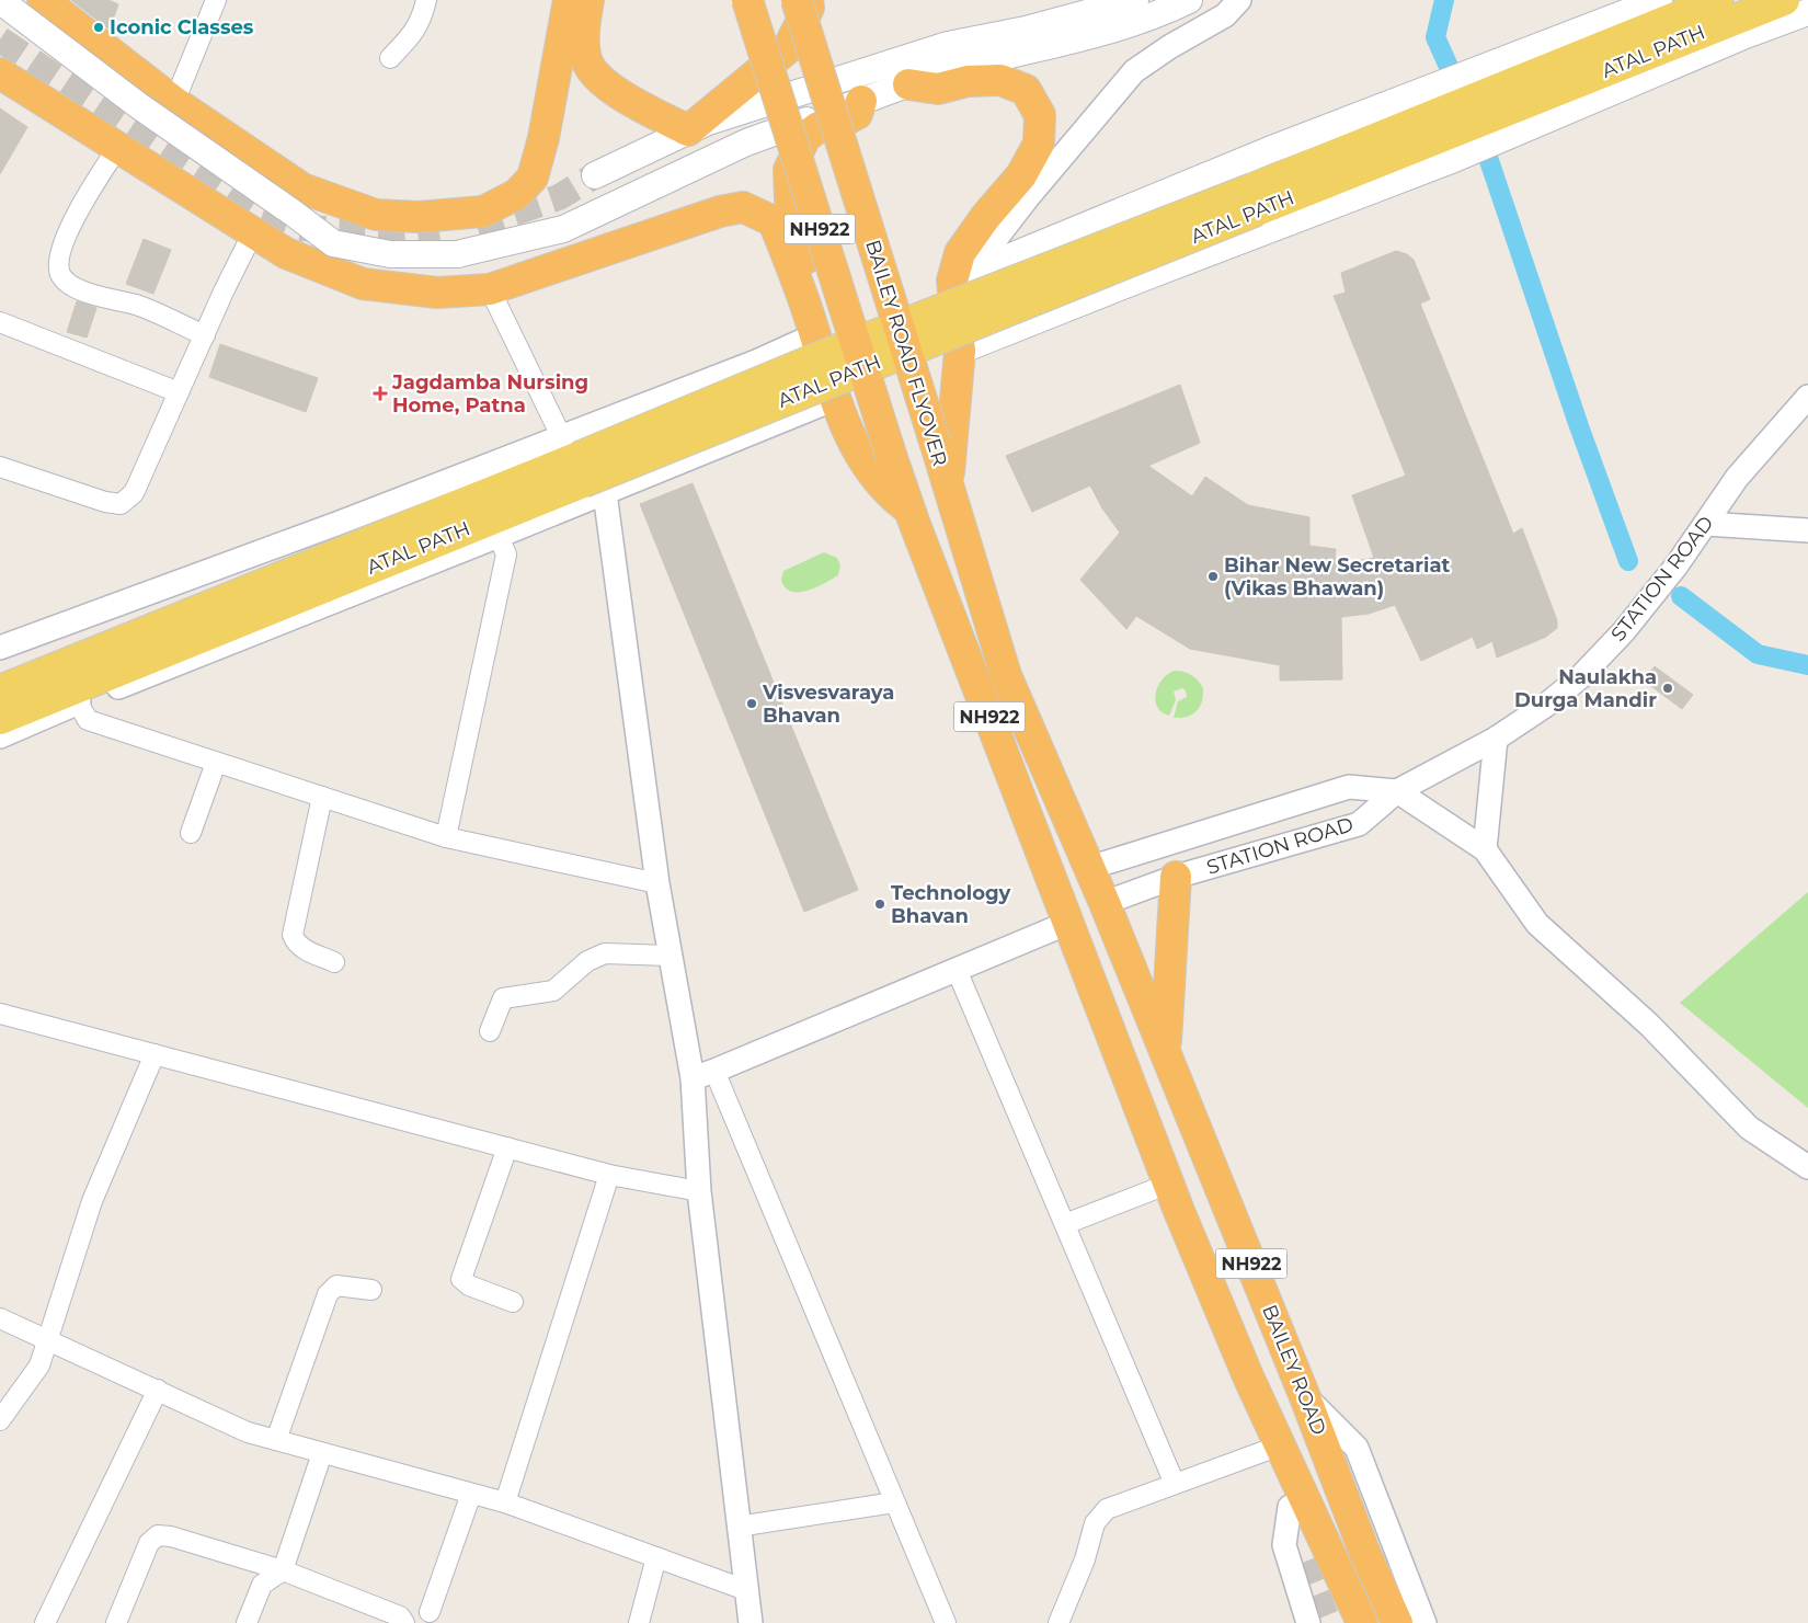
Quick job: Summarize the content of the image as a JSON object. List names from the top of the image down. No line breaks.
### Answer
{"streets":{"highway":["NH922","BAILEY ROAD FLYOVER","BAILEY ROAD"],"main road":["ATAL PATH"],"street":["STATION ROAD"]},"crossings":[["NH922","BAILEY ROAD FLYOVER"],["NH922","STATION ROAD"],["NH922","BAILEY ROAD"],["STATION ROAD","BAILEY ROAD"]],"places":{"other":["Iconic Classes","Bihar New Secretariat (Vikas Bhawan)","Naulakha Durga Mandir","Visvesvaraya Bhavan","Technology Bhavan"],"health":["Jagdamba Nursing Home, Patna"]}}
